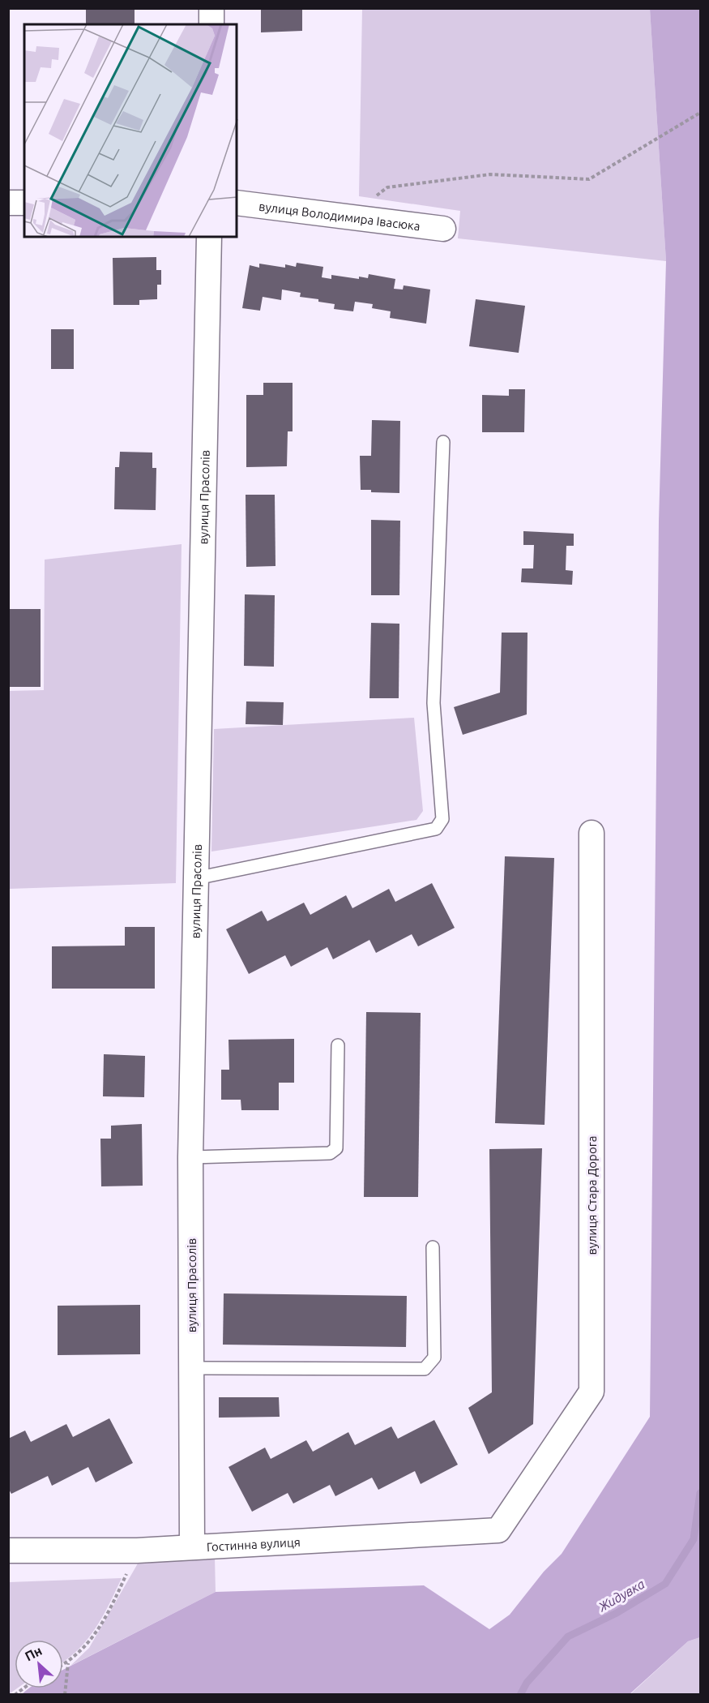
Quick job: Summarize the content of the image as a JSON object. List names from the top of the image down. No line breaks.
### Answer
{"streets":{"street":["вулиця Володимира Івасюка","вулиця Прасолів","вулиця Стара Дорога","Гостинна вулиця"]},"crossings":[["вулиця Прасолів","Гостинна вулиця"],["вулиця Стара Дорога","Гостинна вулиця"]],"water":["Жидувка"],"north":"top left"}
